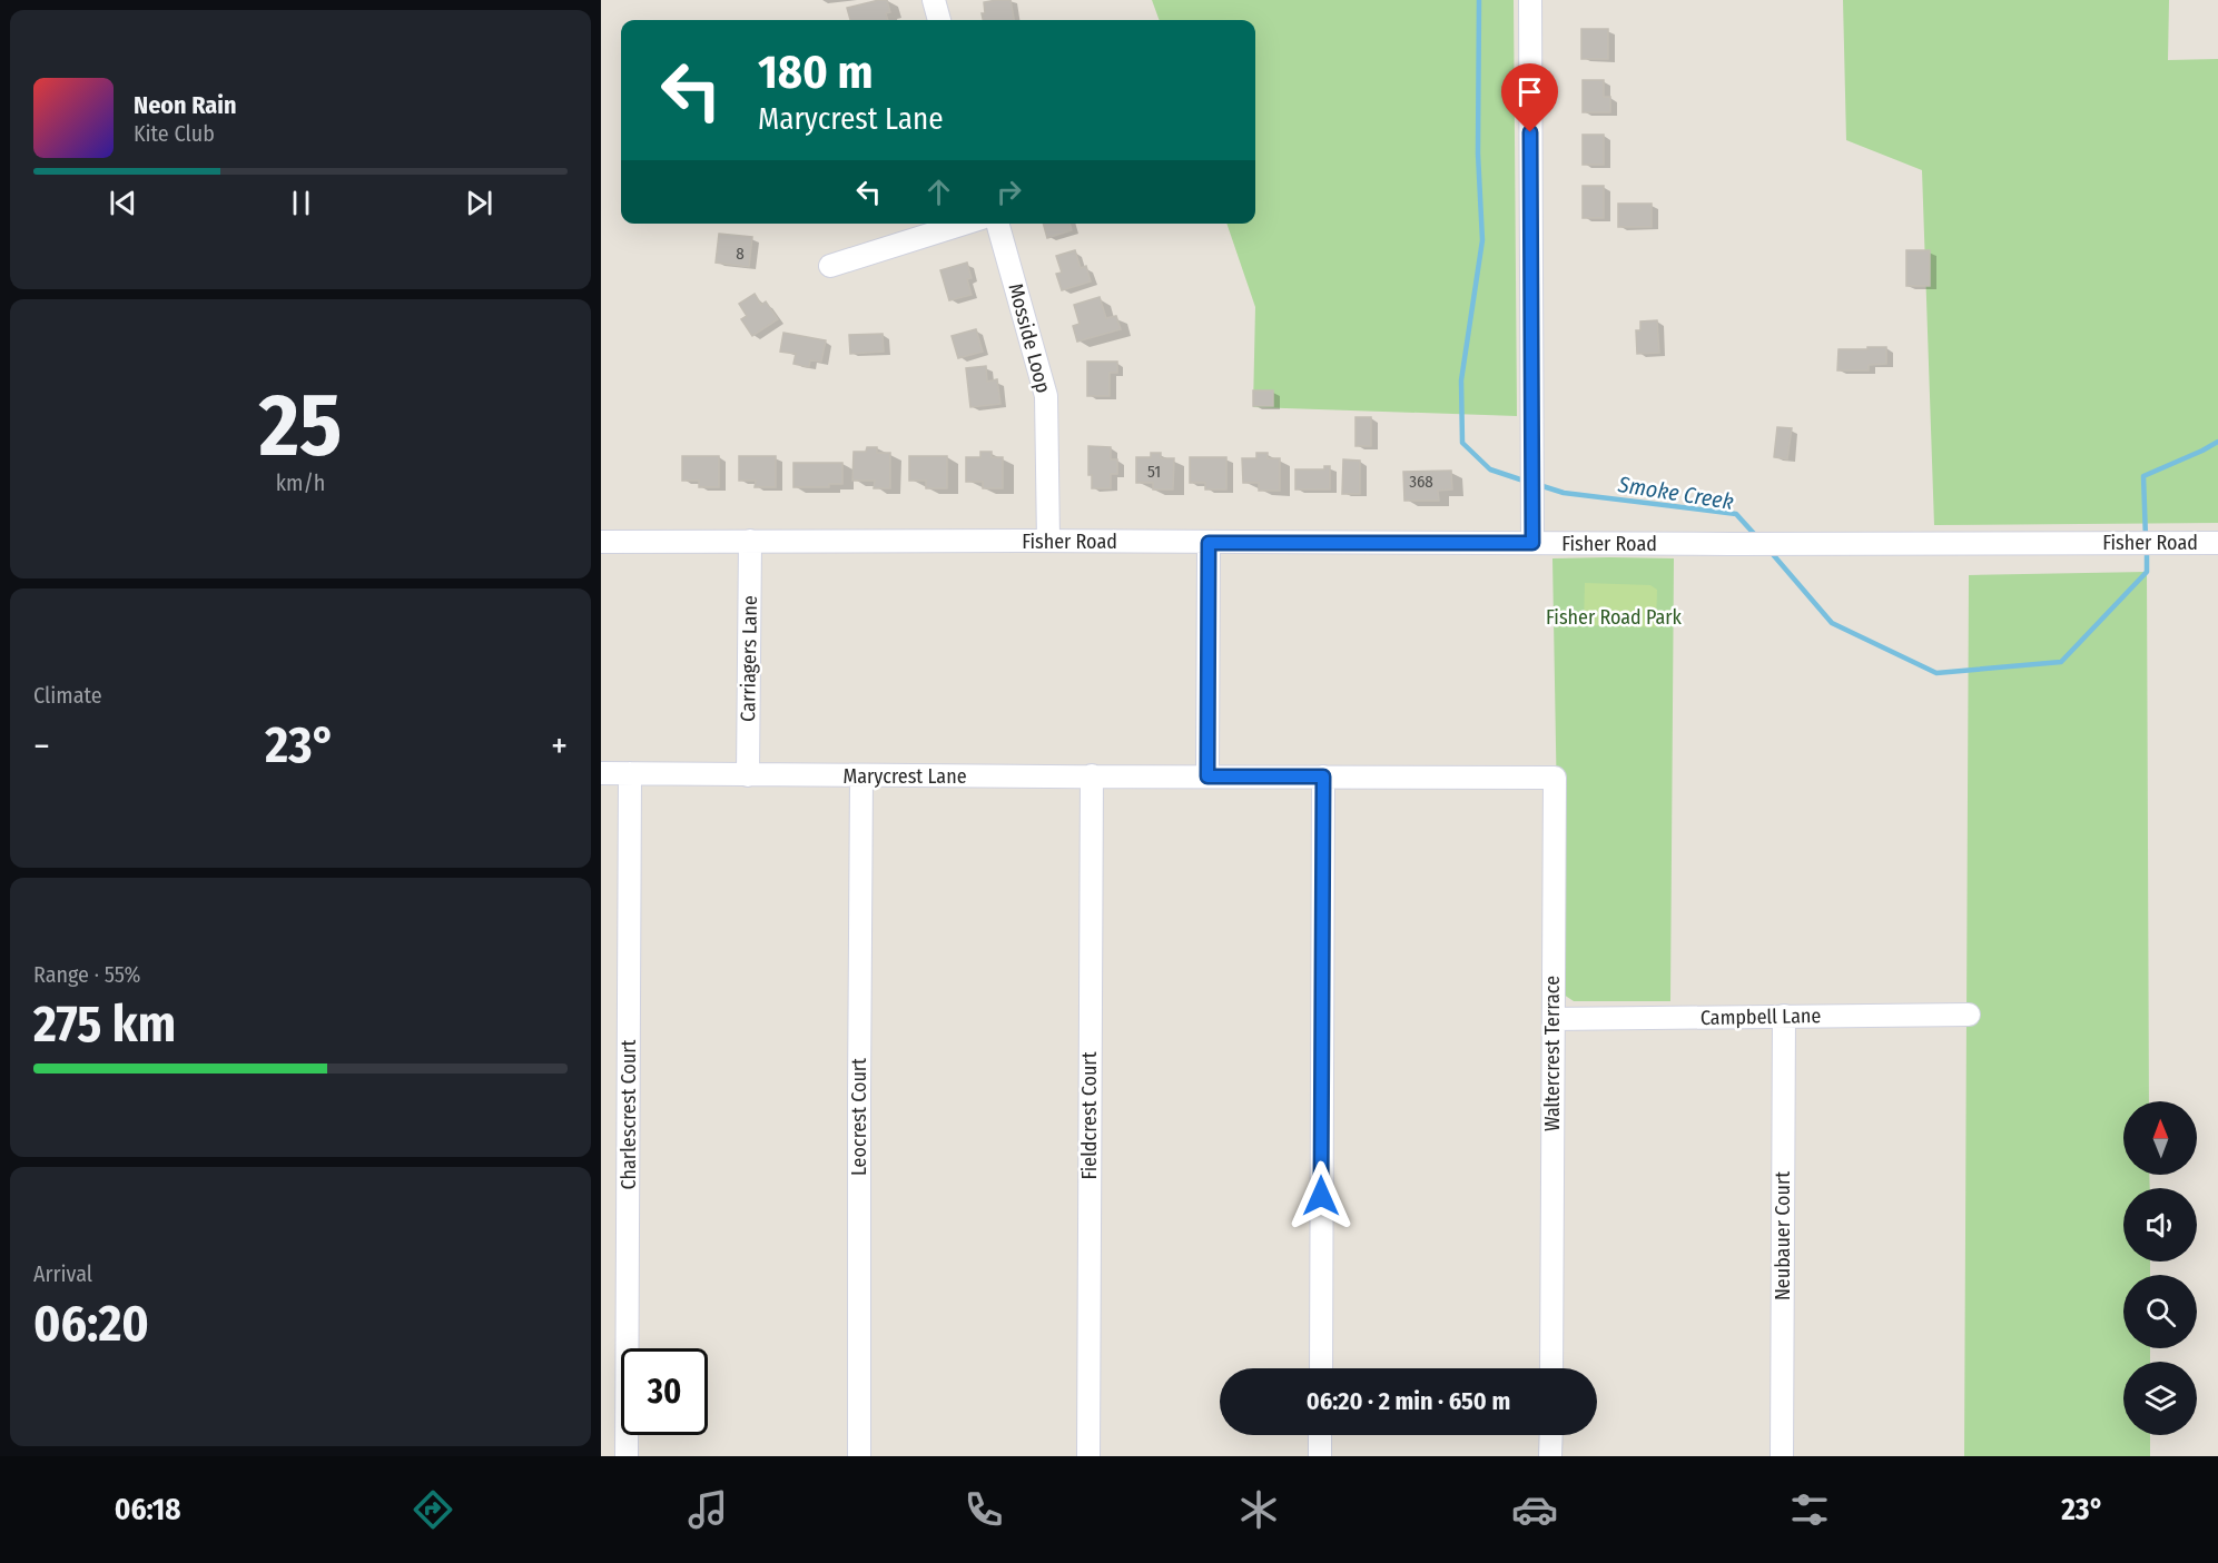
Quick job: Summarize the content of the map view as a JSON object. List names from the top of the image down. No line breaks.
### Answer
{"streets":{"street":["Mosside Loop","Fisher Road","Carriagers Lane","Marycrest Lane","Campbell Lane","Waltercrest Terrace","Charlescrest Court","Fieldcrest Court","Leocrest Court","Neubauer Court"]},"crossings":[["Mosside Loop","Fisher Road"],["Fisher Road","Carriagers Lane"],["Carriagers Lane","Marycrest Lane"],["Marycrest Lane","Waltercrest Terrace"],["Marycrest Lane","Charlescrest Court"],["Marycrest Lane","Fieldcrest Court"],["Marycrest Lane","Leocrest Court"],["Campbell Lane","Waltercrest Terrace"],["Campbell Lane","Neubauer Court"]],"water":["Smoke Creek"],"parks":["Fisher Road Park"],"house_numbers":["8","51","368"],"north":"top","page":{"turn":["180 m","Marycrest Lane"],"song":["Neon Rain","Kite Club"],"tile":[["25","km/h"],"Climate",["Range · 55%","275 km"],["Arrival","06:20"]],"heat":["−","23°","+"],"limit":"30","trip":"06:20 · 2 min · 650 m","tabs":["06:18","23°"]}}
